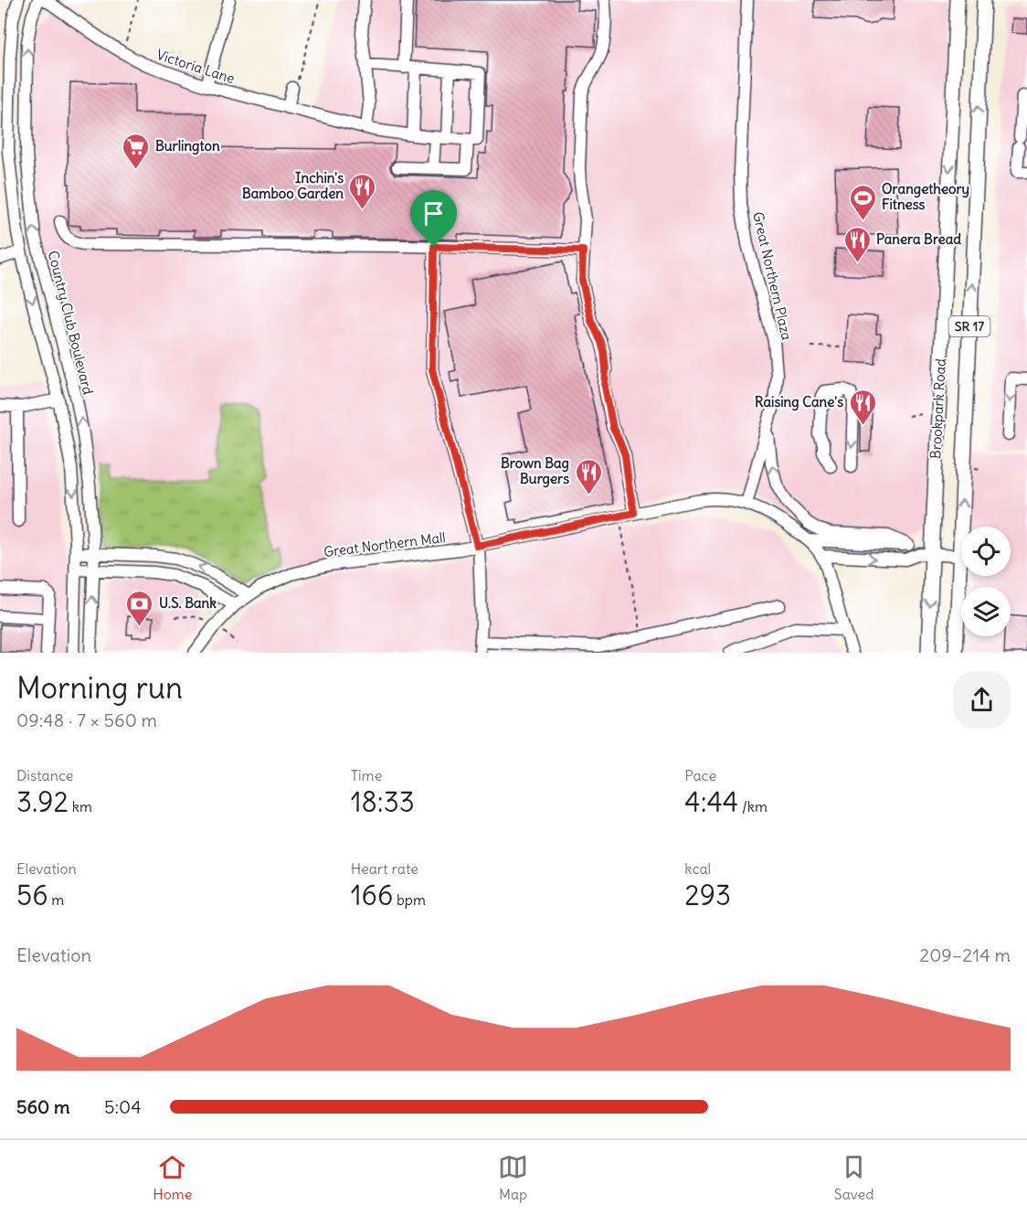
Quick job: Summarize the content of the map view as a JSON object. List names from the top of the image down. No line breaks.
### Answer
{"streets":{"main road":["SR 17","Brookpark Road"],"street":["Victoria Lane","Great Northern Plaza","Country Club Boulevard","Great Northern Mall"]},"crossings":[["Great Northern Plaza","Great Northern Mall"]],"places":{"supermarket":["Burlington"],"restaurant":["Inchin's Bamboo Garden","Panera Bread","Raising Cane's","Brown Bag Burgers"],"sports":["Orangetheory Fitness"],"bank":["U.S. Bank"]},"page":{"heading":["Morning run","09:48 · 7 × 560 m"],"stats":[["Distance","3.92 km"],["Time","18:33"],["Pace","4:44 /km"],["Elevation","56 m"],["Heart rate","166 bpm"],["kcal","293"]],"chart":["Elevation","209–214 m"],"list":[{"name":"560 m","note":"5:04"}],"tabs":["Home","Map","Saved"]}}
